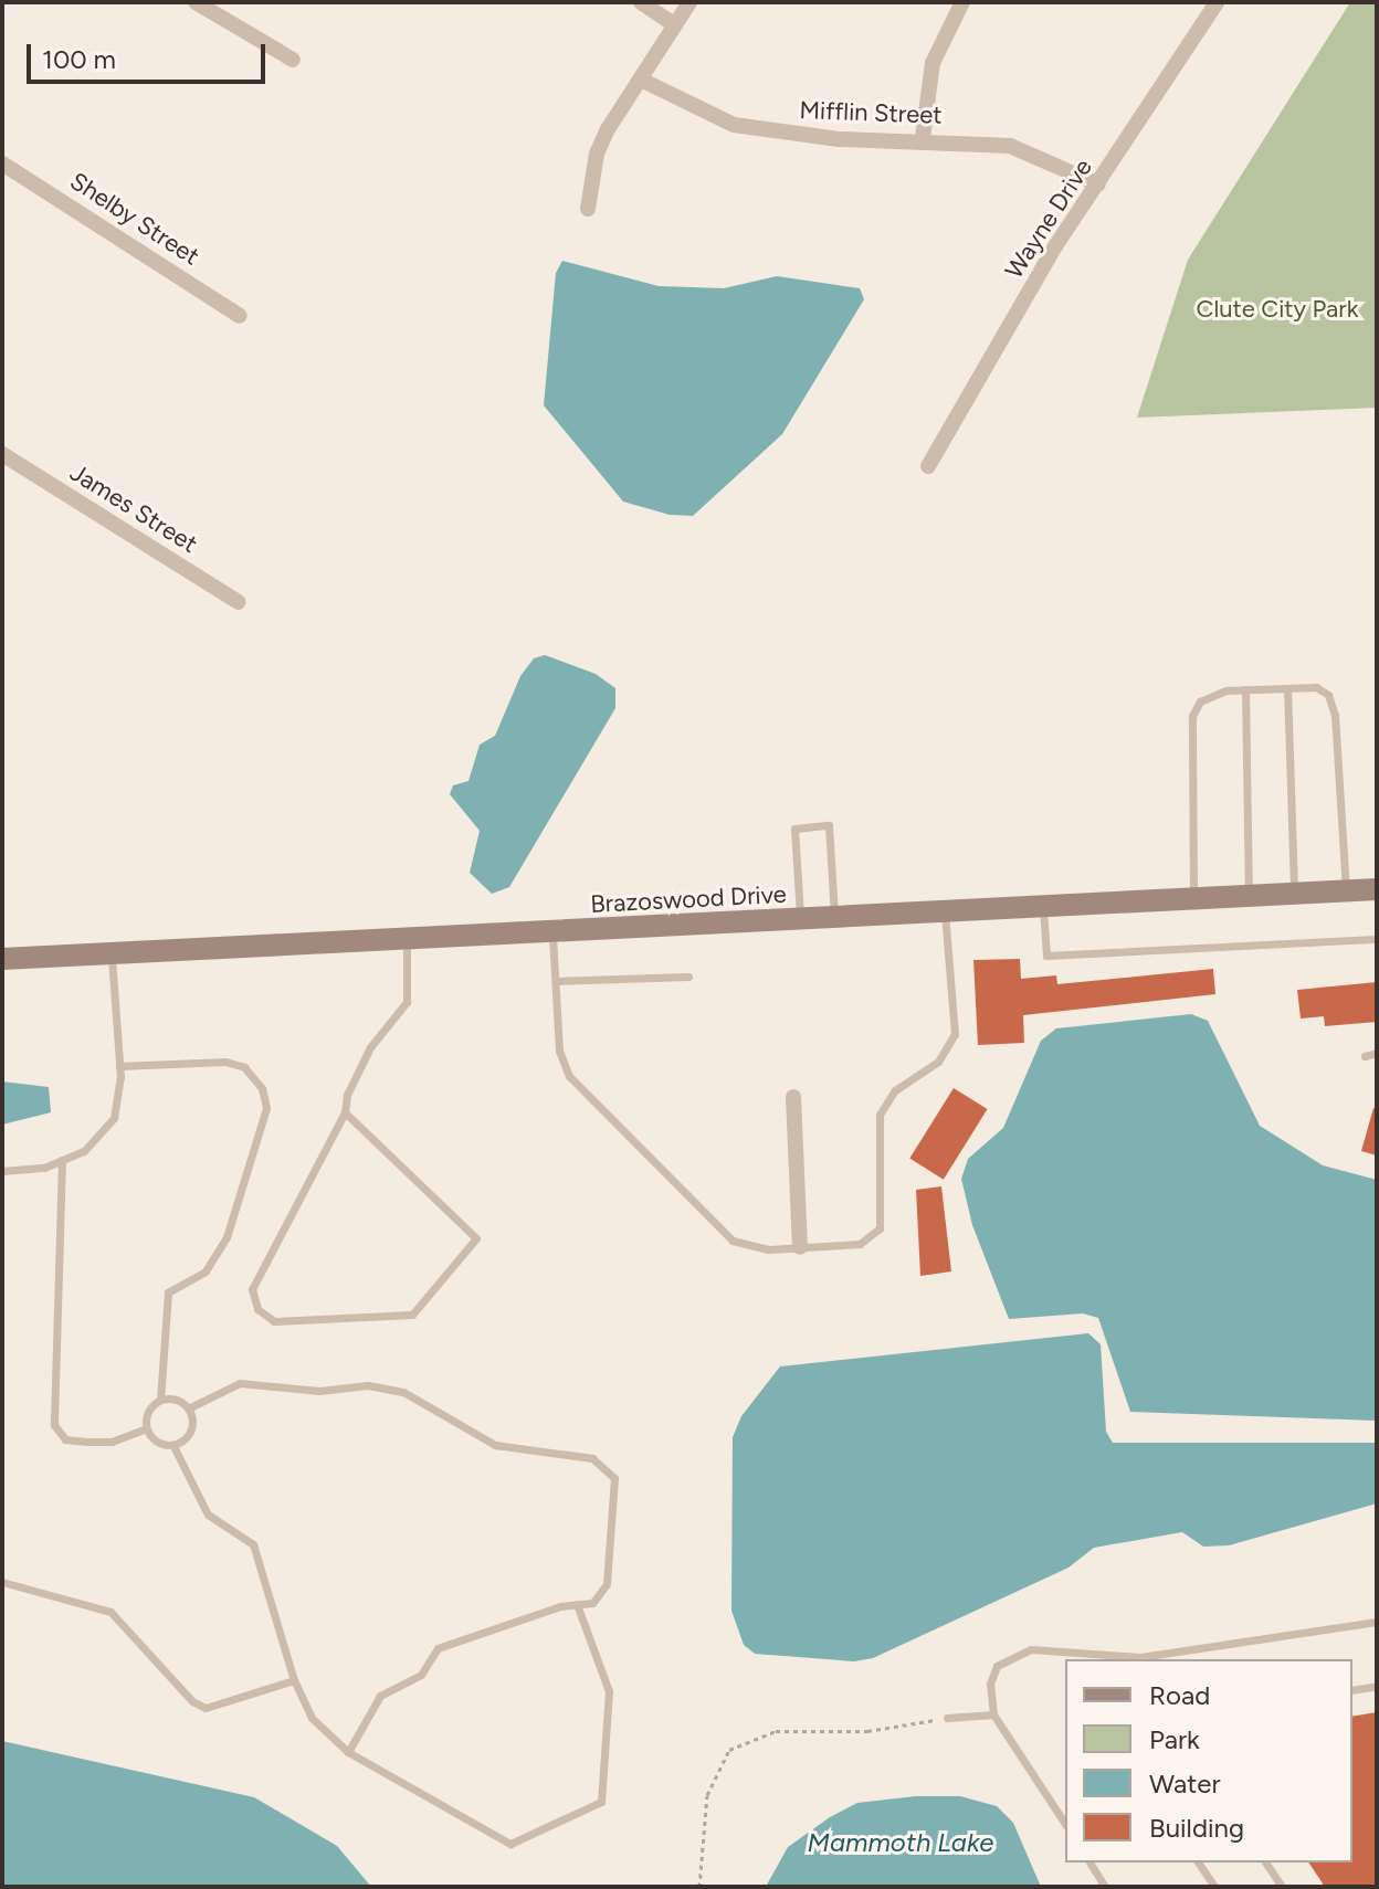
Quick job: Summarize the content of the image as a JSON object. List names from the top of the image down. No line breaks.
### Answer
{"streets":{"street":["Mifflin Street","Shelby Street","Wayne Drive","James Street","Brazoswood Drive"]},"crossings":[["Mifflin Street","Wayne Drive"]],"water":["Mammoth Lake"],"parks":["Clute City Park"],"legend":["Road","Park","Water","Building"],"scale_bar":"100 m"}
